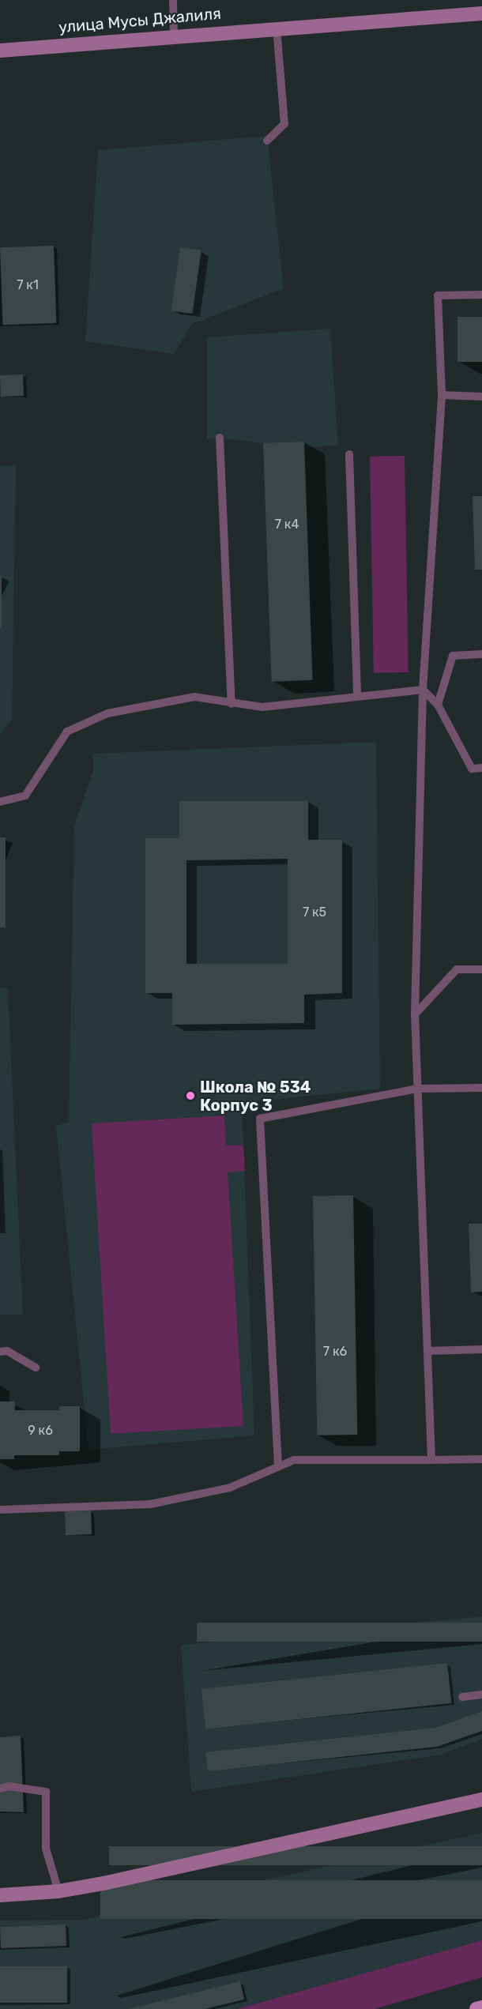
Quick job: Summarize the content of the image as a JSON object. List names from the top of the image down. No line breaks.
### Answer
{"streets":{"street":["улица Мусы Джалиля"]},"places":["Школа № 534 Корпус 3"],"house_numbers":["7 к1","7 к4","7 к5","7 к6","9 к6"]}
